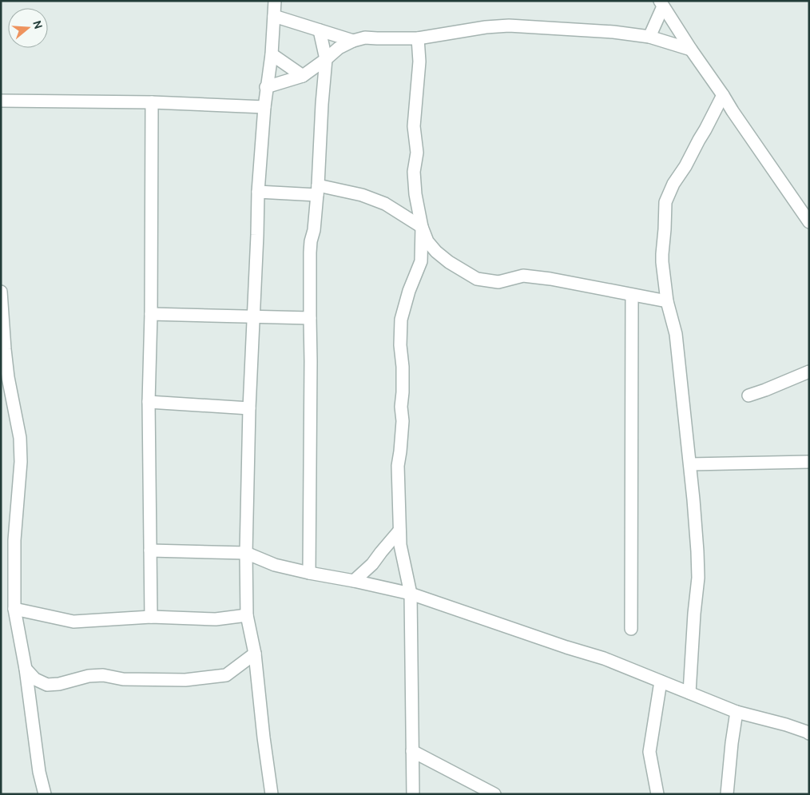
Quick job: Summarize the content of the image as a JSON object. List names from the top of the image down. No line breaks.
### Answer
{"north":"right"}
